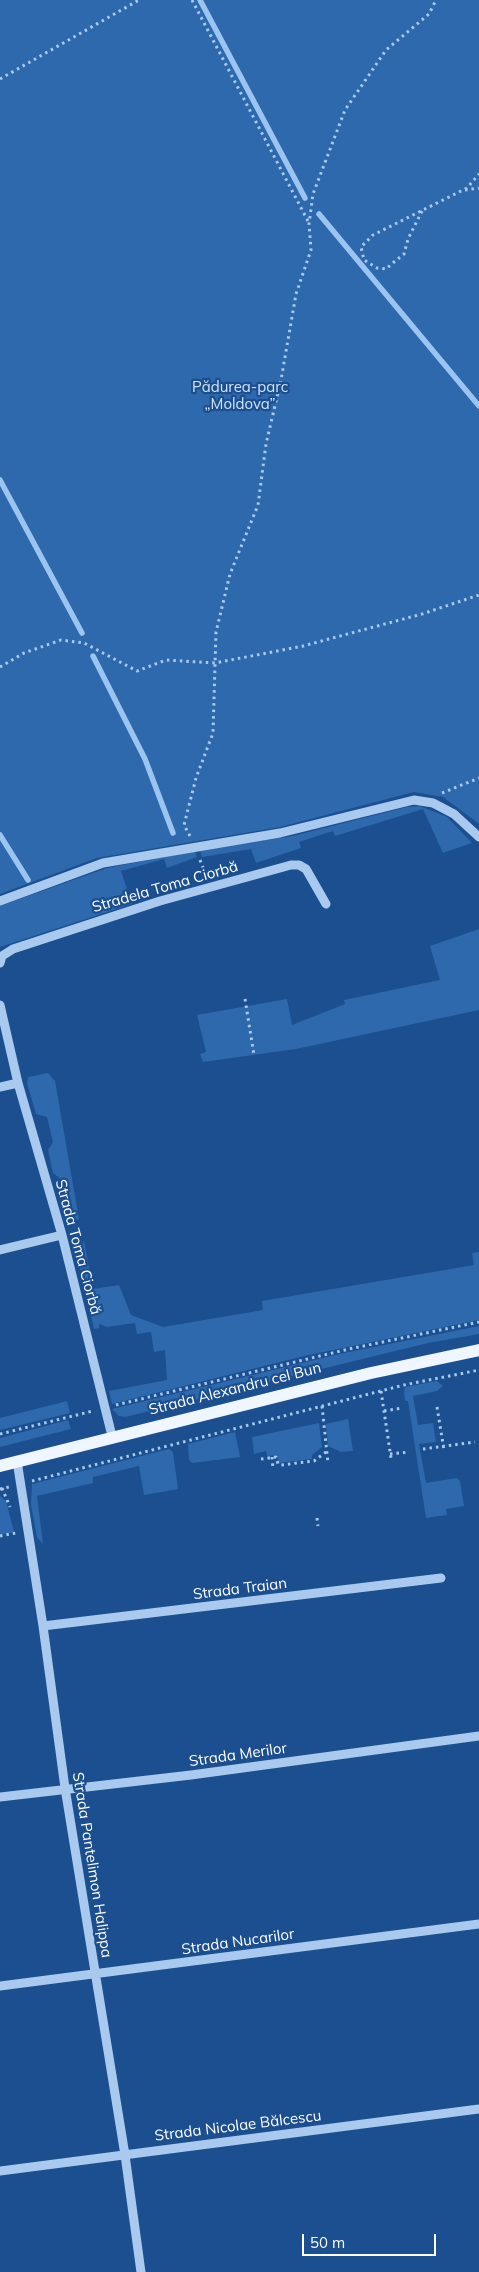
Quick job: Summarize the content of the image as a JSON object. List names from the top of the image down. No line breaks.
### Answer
{"streets":{"main road":["Strada Alexandru cel Bun"],"street":["Stradela Toma Ciorbă","Strada Toma Ciorbă","Strada Traian","Strada Merilor","Strada Pantelimon Halippa","Strada Nucarilor","Strada Nicolae Bălcescu"]},"crossings":[["Strada Toma Ciorbă","Strada Alexandru cel Bun"],["Strada Alexandru cel Bun","Strada Pantelimon Halippa"],["Strada Traian","Strada Pantelimon Halippa"],["Strada Merilor","Strada Pantelimon Halippa"],["Strada Pantelimon Halippa","Strada Nucarilor"],["Strada Pantelimon Halippa","Strada Nicolae Bălcescu"]],"parks":["Pădurea-parc „Moldova”"],"scale_bar":"50 m"}
